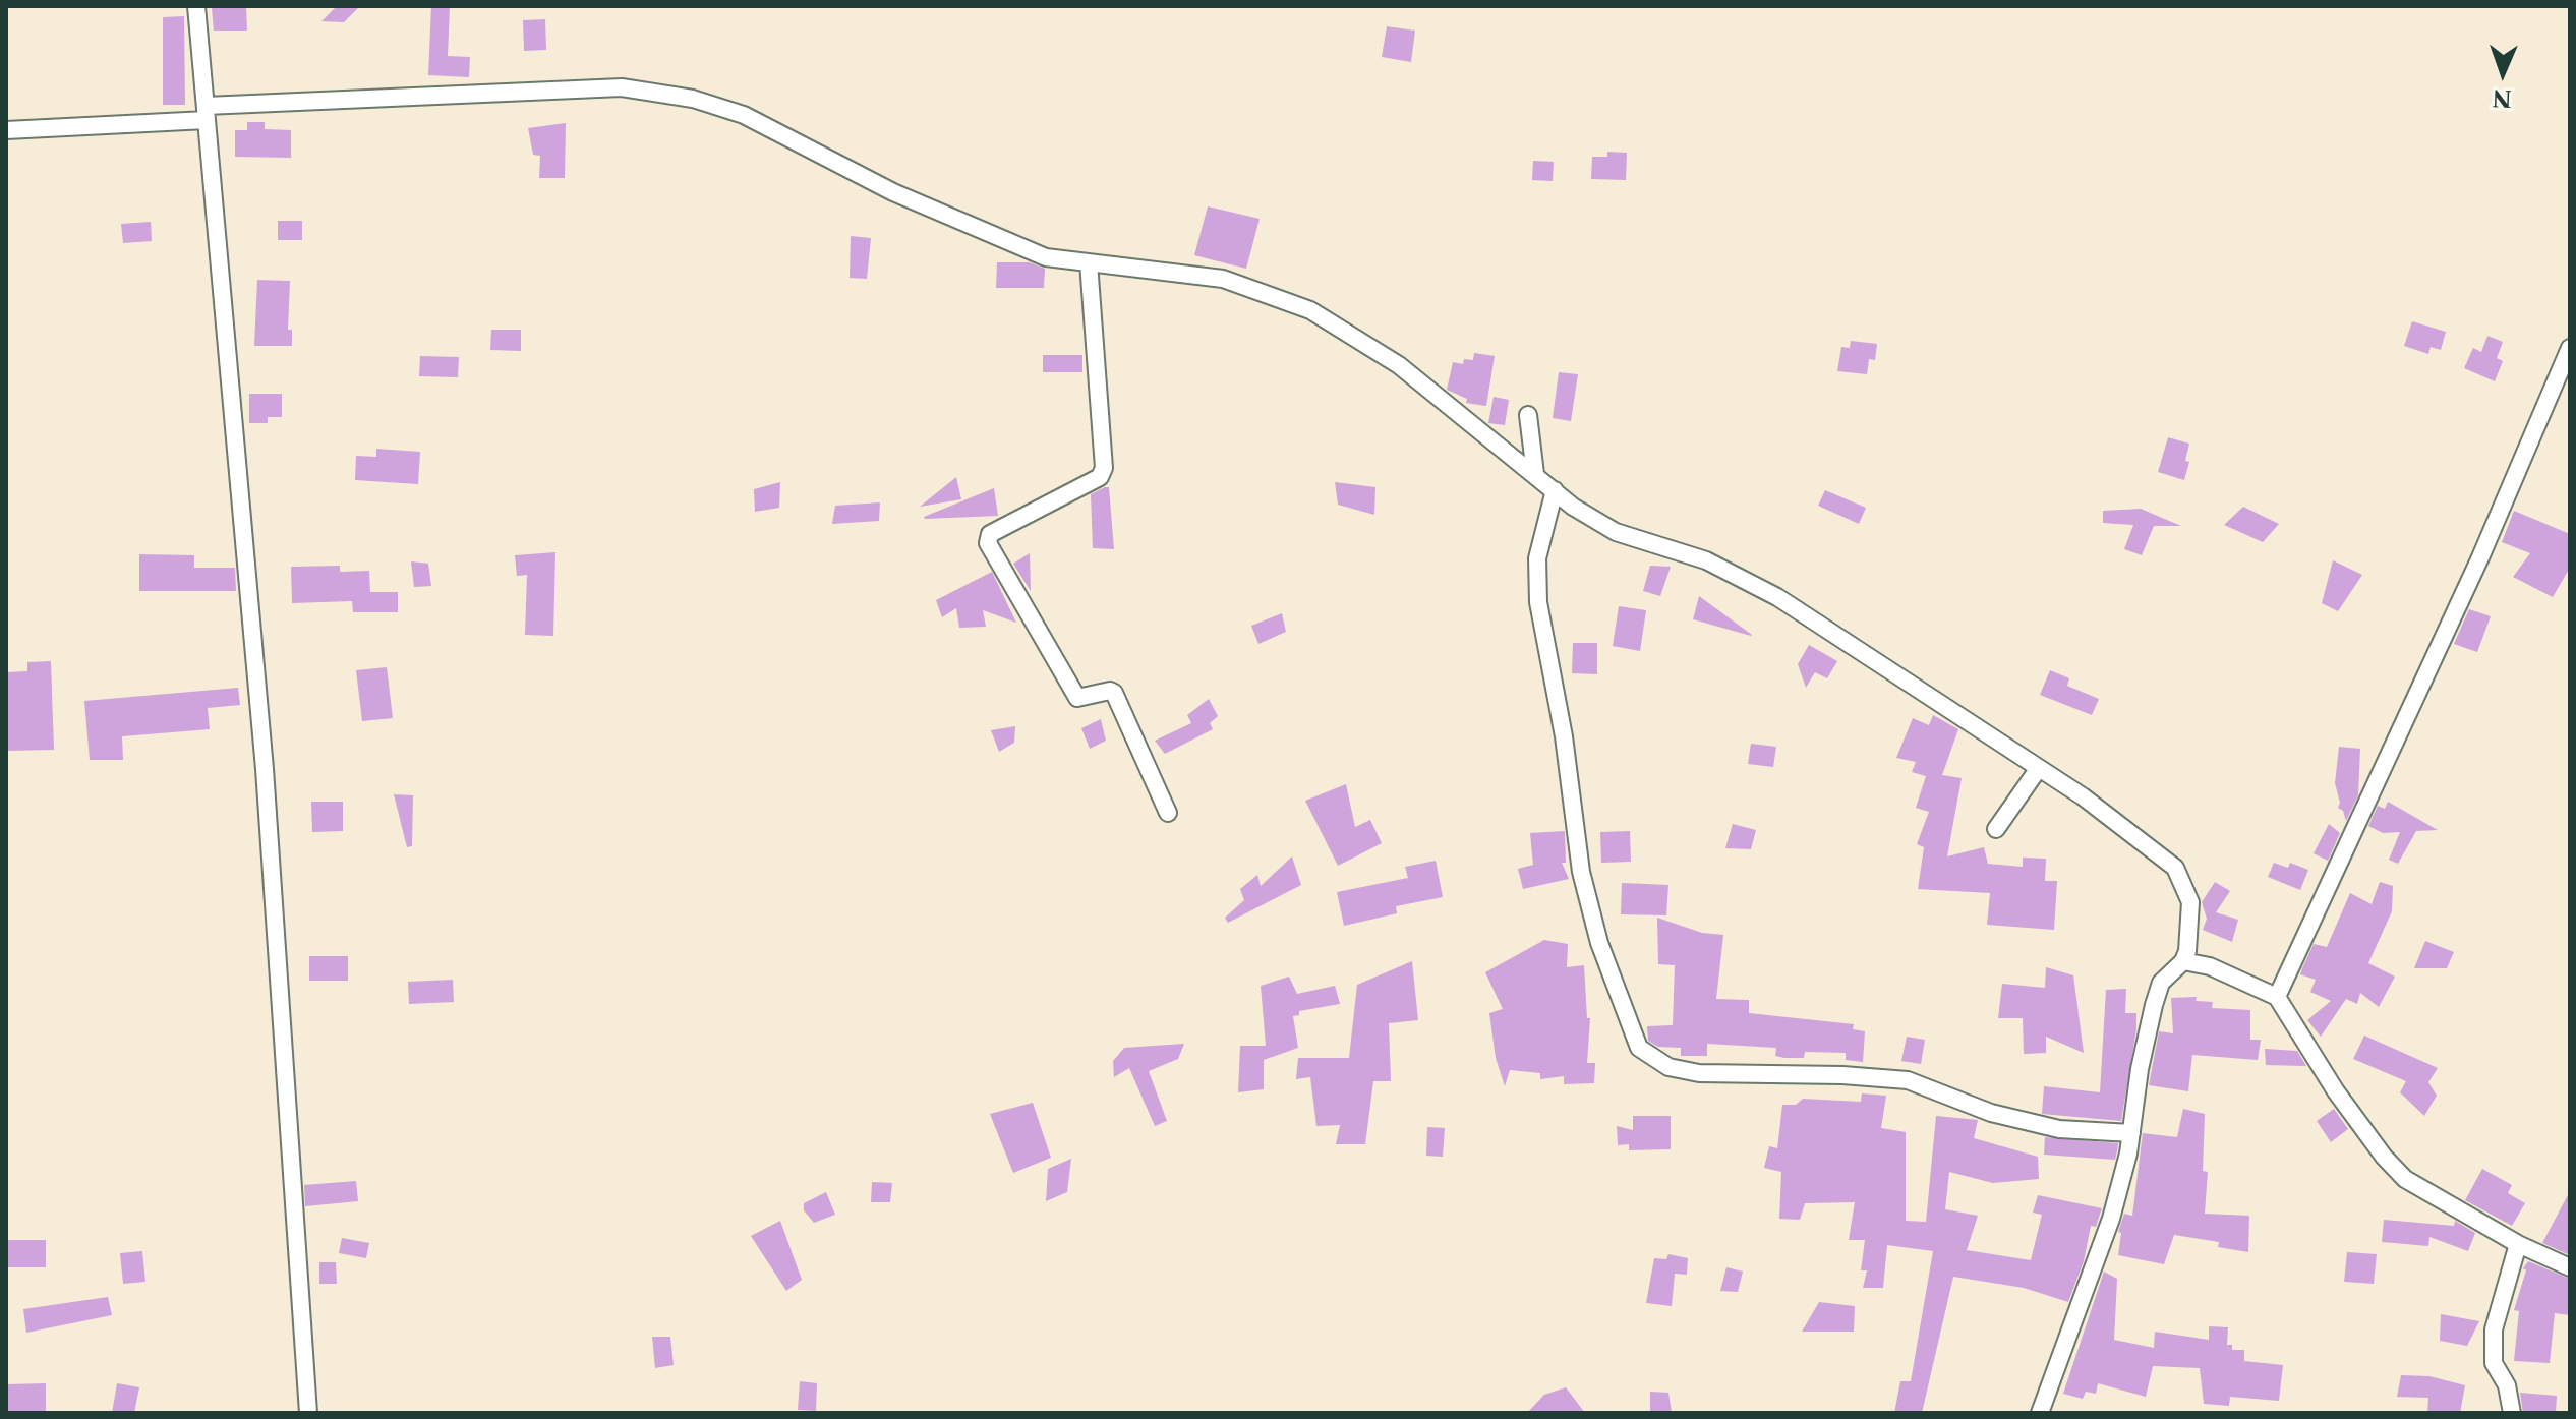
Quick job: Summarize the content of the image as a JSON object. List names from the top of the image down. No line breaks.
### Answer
{"north":"bottom"}
